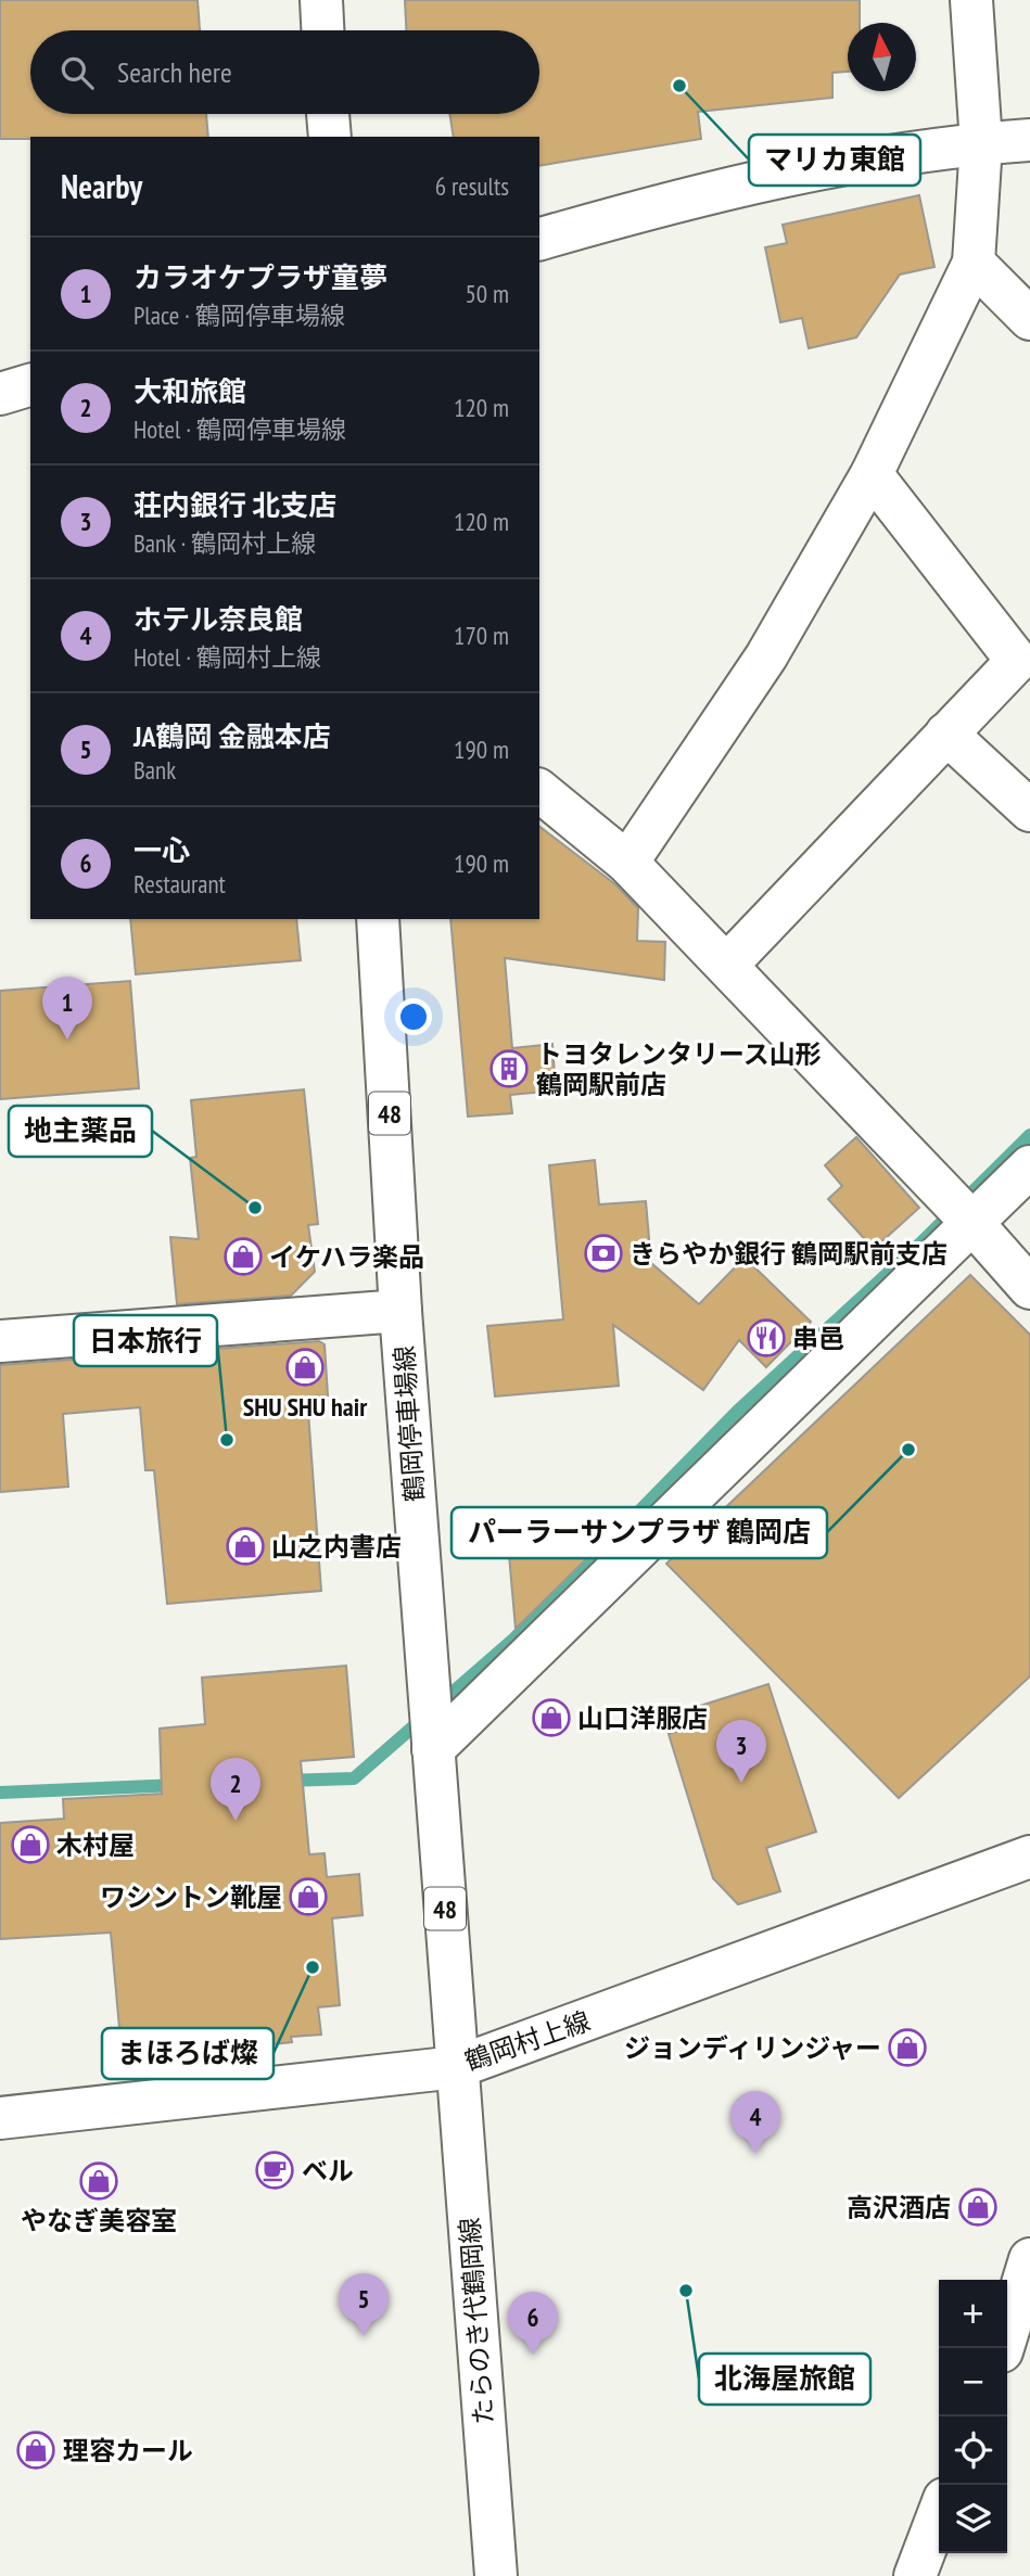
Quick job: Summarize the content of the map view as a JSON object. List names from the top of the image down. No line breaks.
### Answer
{"streets":{"street":["48","鶴岡停車場線","鶴岡村上線","たらのき代鶴岡線"]},"crossings":[["鶴岡停車場線","鶴岡村上線"],["鶴岡停車場線","たらのき代鶴岡線"],["鶴岡村上線","たらのき代鶴岡線"]],"places":{"other":["マリカ東館","地主薬品","日本旅行","パーラーサンプラザ 鶴岡店","まほろば燦","北海屋旅館"],"building":["トヨタレンタリース山形 鶴岡駅前店"],"bank":["きらやか銀行 鶴岡駅前支店"],"shop":["イケハラ楽品","SHU SHU hair","山之内書店","山口洋服店","木村屋","ワシントン靴屋","ジョンディリンジャー","やなぎ美容室","高沢酒店","理容カール"],"restaurant":["串邑"],"cafe":["ベル"]},"north":"top","page":{"search":"Search here","heading":["Nearby","6 results"],"list":[{"mark":"1","name":"カラオケプラザ童夢","note":"Place · 鶴岡停車場線","value":"50 m"},{"mark":"2","name":"大和旅館","note":"Hotel · 鶴岡停車場線","value":"120 m"},{"mark":"3","name":"荘内銀行 北支店","note":"Bank · 鶴岡村上線","value":"120 m"},{"mark":"4","name":"ホテル奈良館","note":"Hotel · 鶴岡村上線","value":"170 m"},{"mark":"5","name":"JA鶴岡 金融本店","note":"Bank","value":"190 m"},{"mark":"6","name":"一心","note":"Restaurant","value":"190 m"}],"pins":["1","3","2","4","5","6"],"map_buttons":["+","−"]}}
